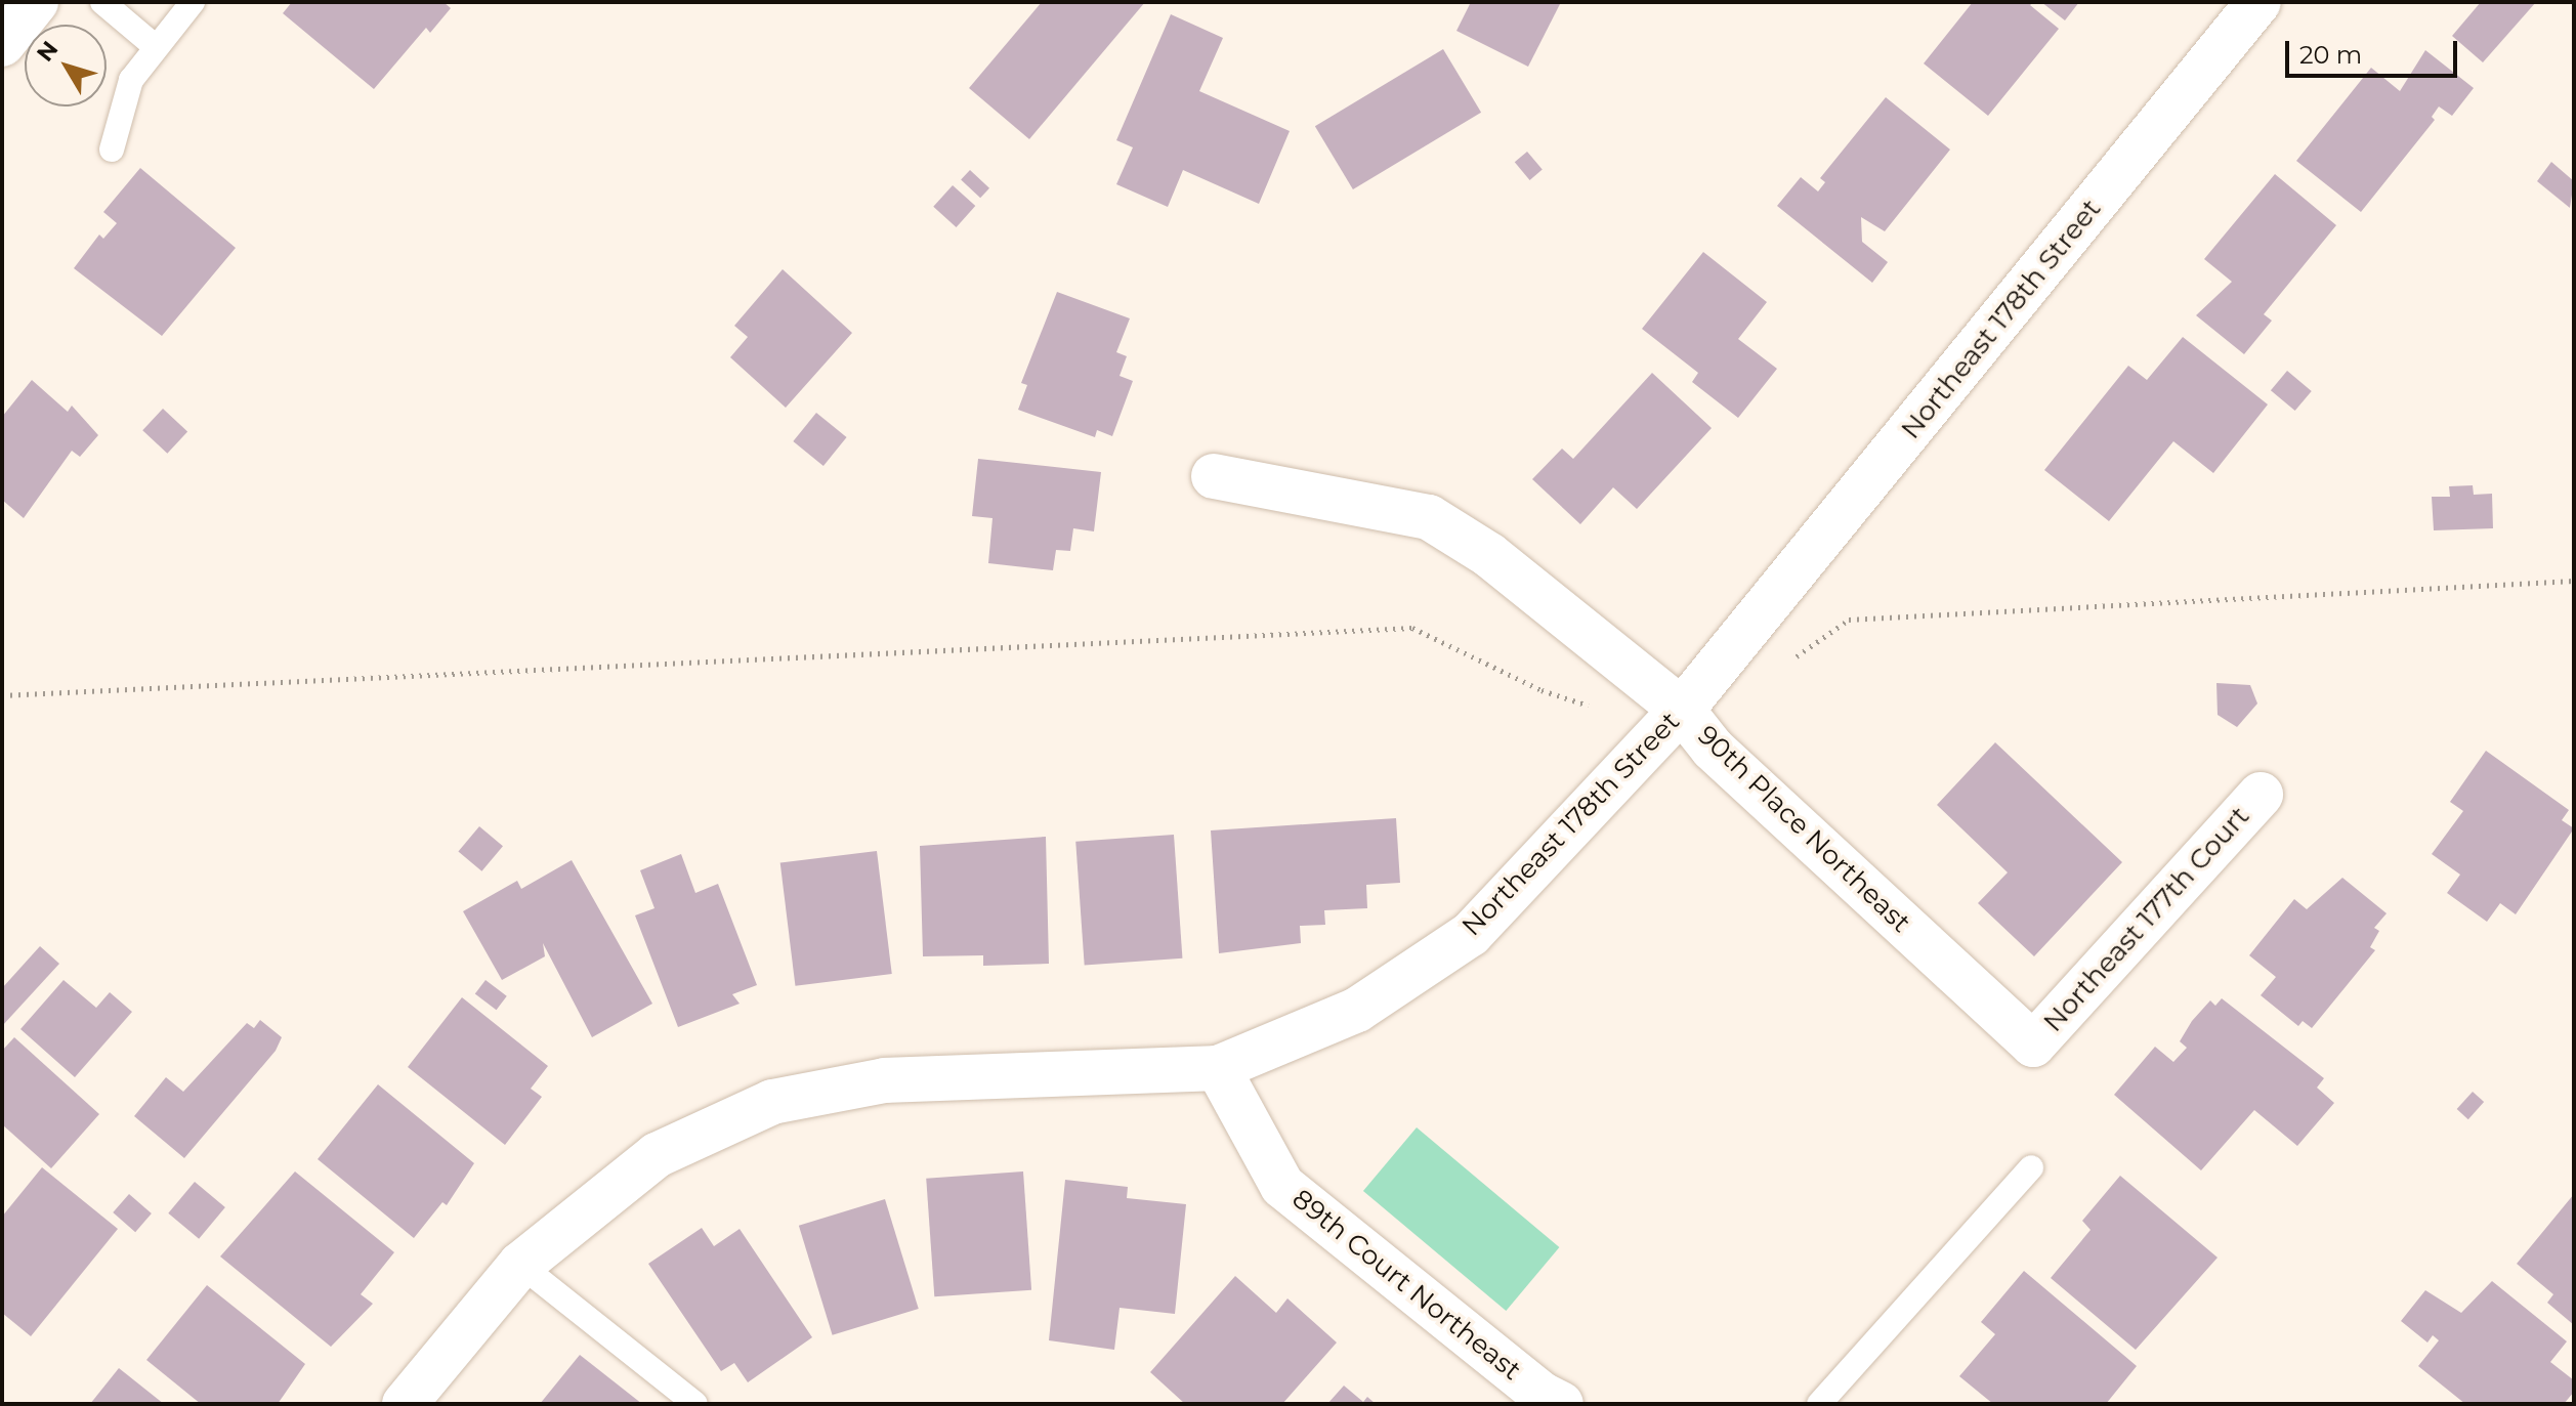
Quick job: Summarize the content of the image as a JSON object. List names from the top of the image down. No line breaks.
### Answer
{"streets":{"street":["Northeast 178th Street","90th Place Northeast","Northeast 177th Court","89th Court Northeast"]},"crossings":[["Northeast 178th Street","90th Place Northeast"],["Northeast 178th Street","89th Court Northeast"],["90th Place Northeast","Northeast 177th Court"]],"scale_bar":"20 m","north":"top left"}
